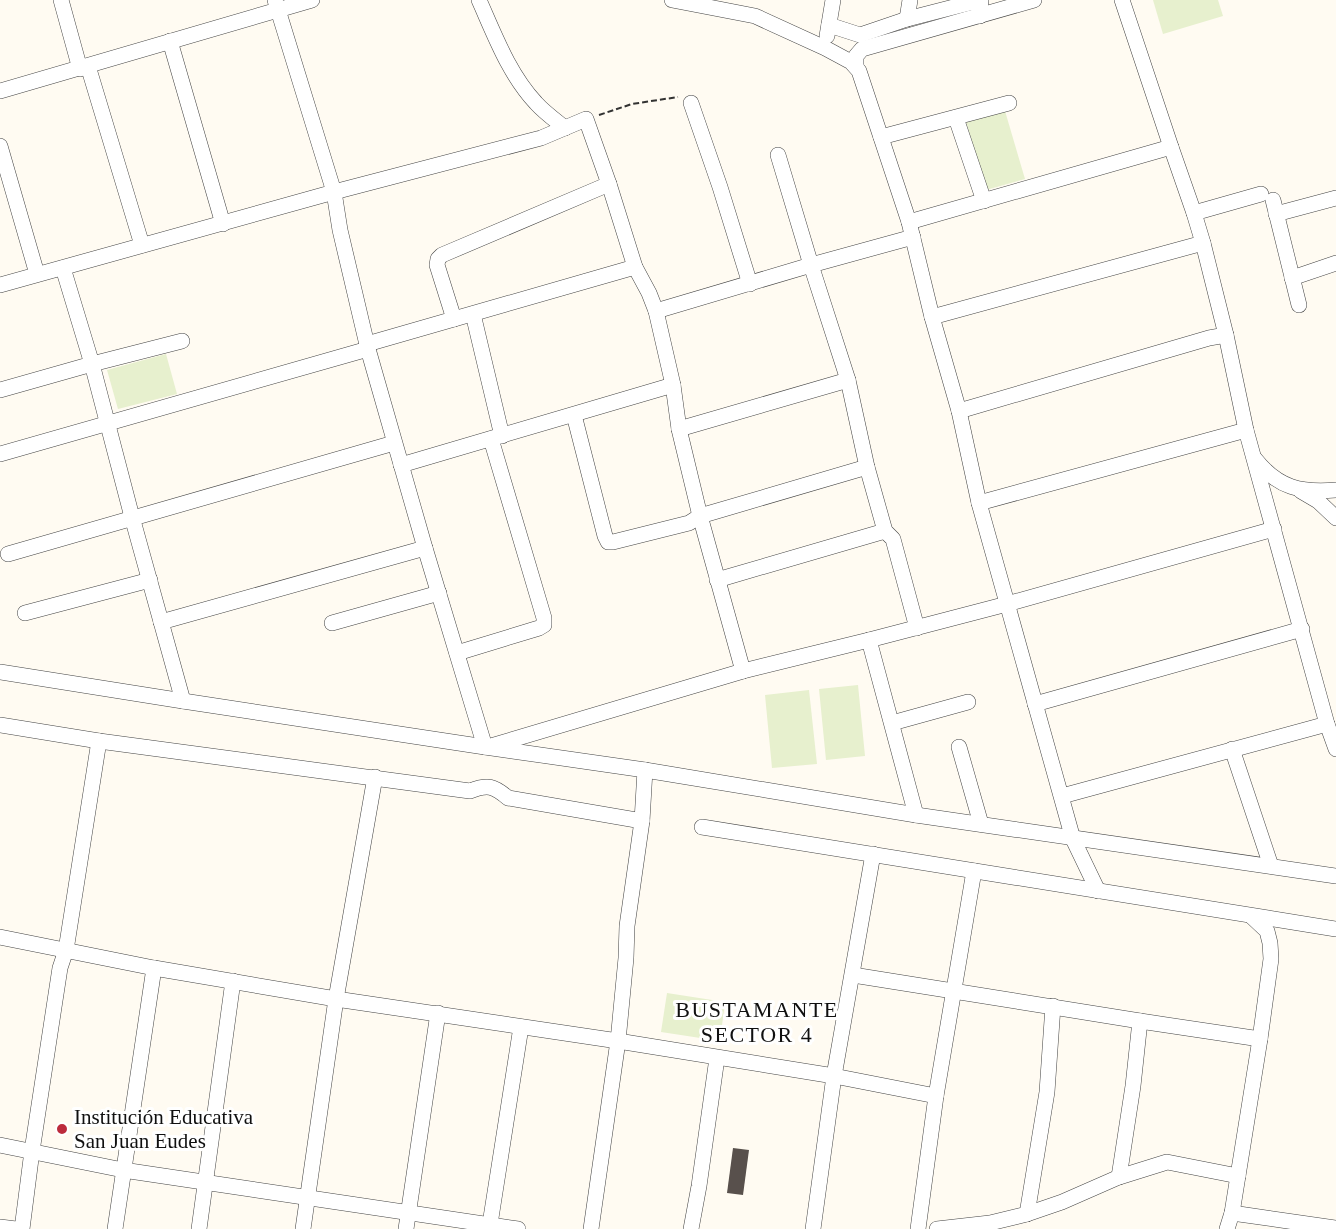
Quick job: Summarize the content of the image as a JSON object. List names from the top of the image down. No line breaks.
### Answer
{"districts":["BUSTAMANTE SECTOR 4"],"places":["Institución Educativa San Juan Eudes"]}
